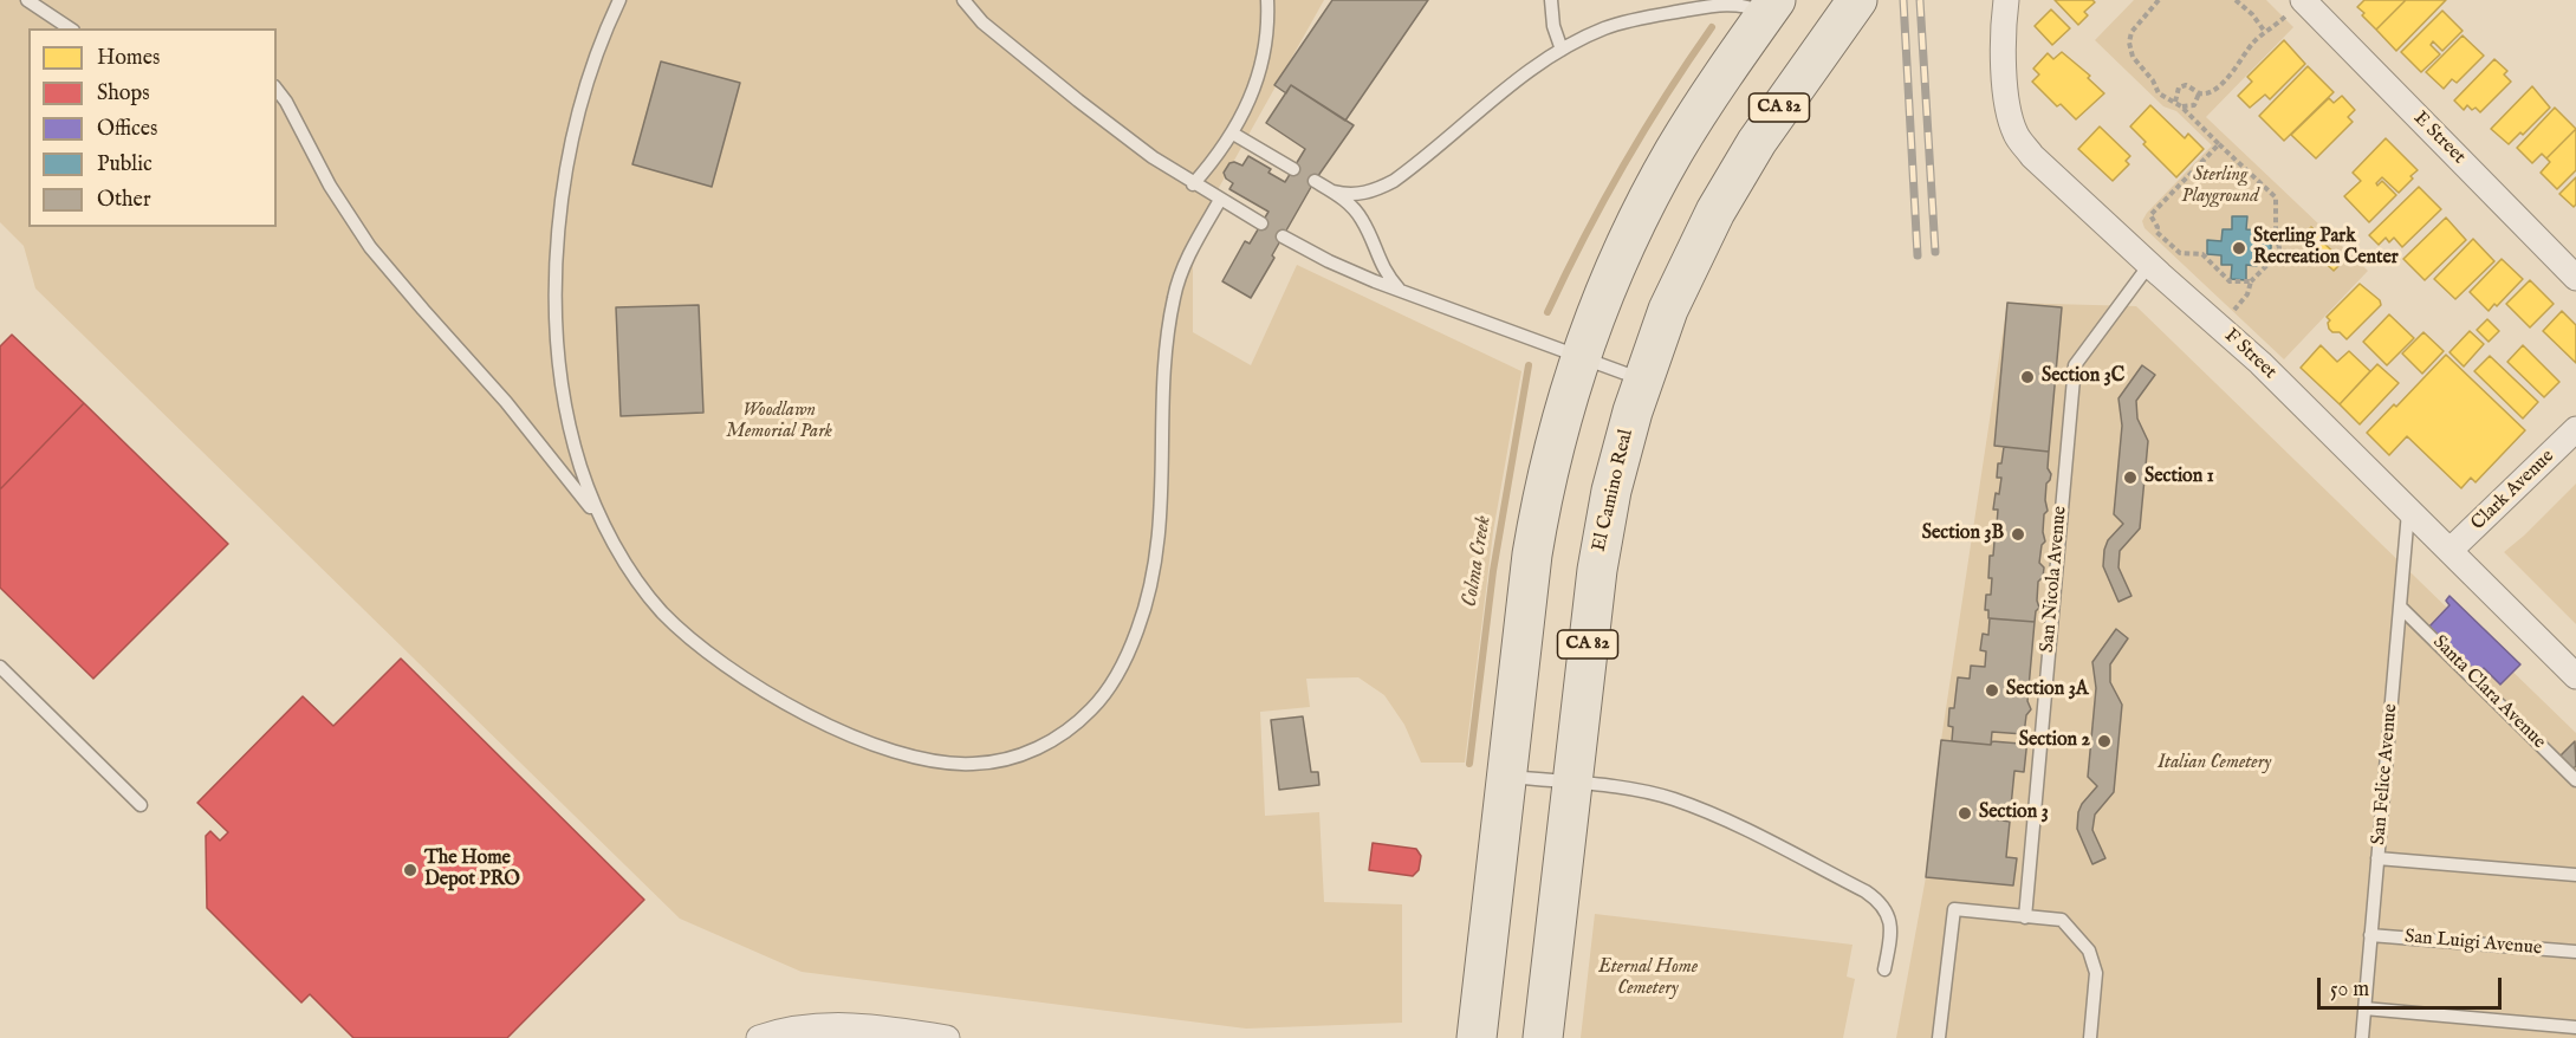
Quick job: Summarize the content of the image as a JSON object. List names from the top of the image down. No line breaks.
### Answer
{"streets":{"main road":["CA 82","El Camino Real"],"street":["E Street","F Street","Clark Avenue"],"lane":["San Nicola Avenue","Santa Clara Avenue","San Felice Avenue","San Luigi Avenue"]},"crossings":[["F Street","Clark Avenue"],["F Street","San Nicola Avenue"],["F Street","San Felice Avenue"],["Santa Clara Avenue","San Felice Avenue"],["San Felice Avenue","San Luigi Avenue"]],"water":["Colma Creek"],"parks":["Sterling Playground","Woodlawn Memorial Park","Italian Cemetery","Eternal Home Cemetery"],"places":["Sterling Park Recreation Center","Section 3C","Section 1","Section 3B","Section 3A","Section 2","Section 3","The Home Depot PRO"],"legend":["Homes","Shops","Offices","Public","Other"],"scale_bar":"50 m"}
